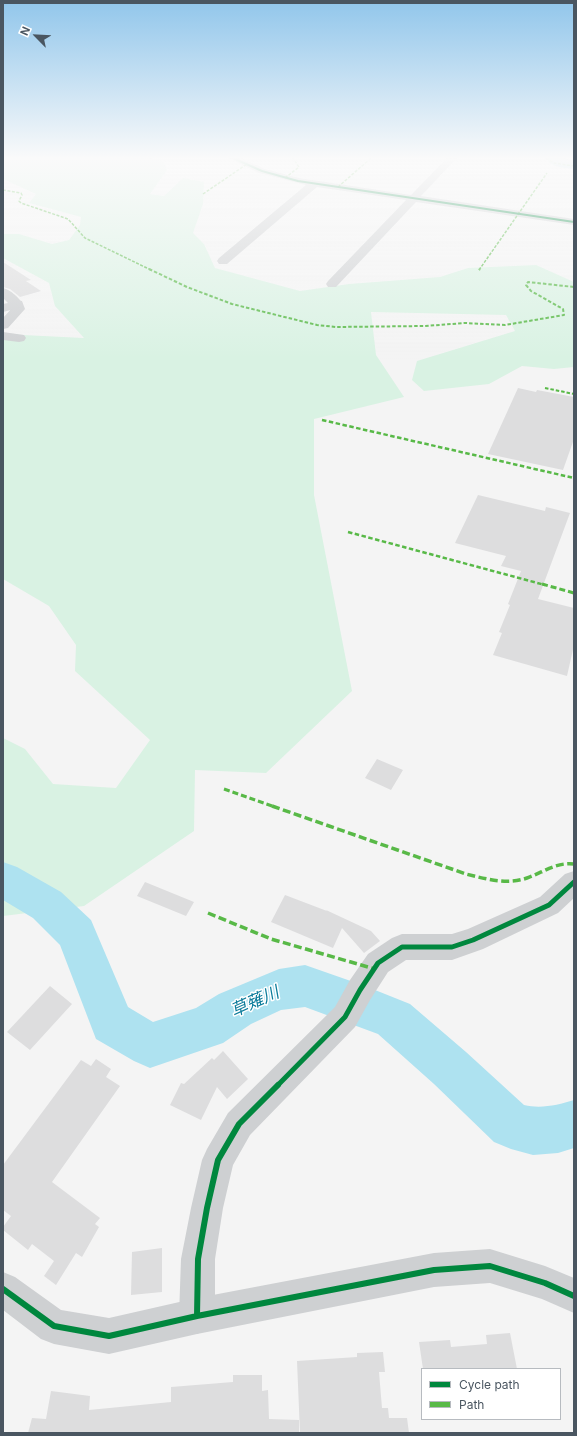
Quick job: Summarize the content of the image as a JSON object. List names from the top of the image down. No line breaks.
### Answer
{"water":["草薙川"],"legend":["Cycle path","Path"],"north":"top left"}
